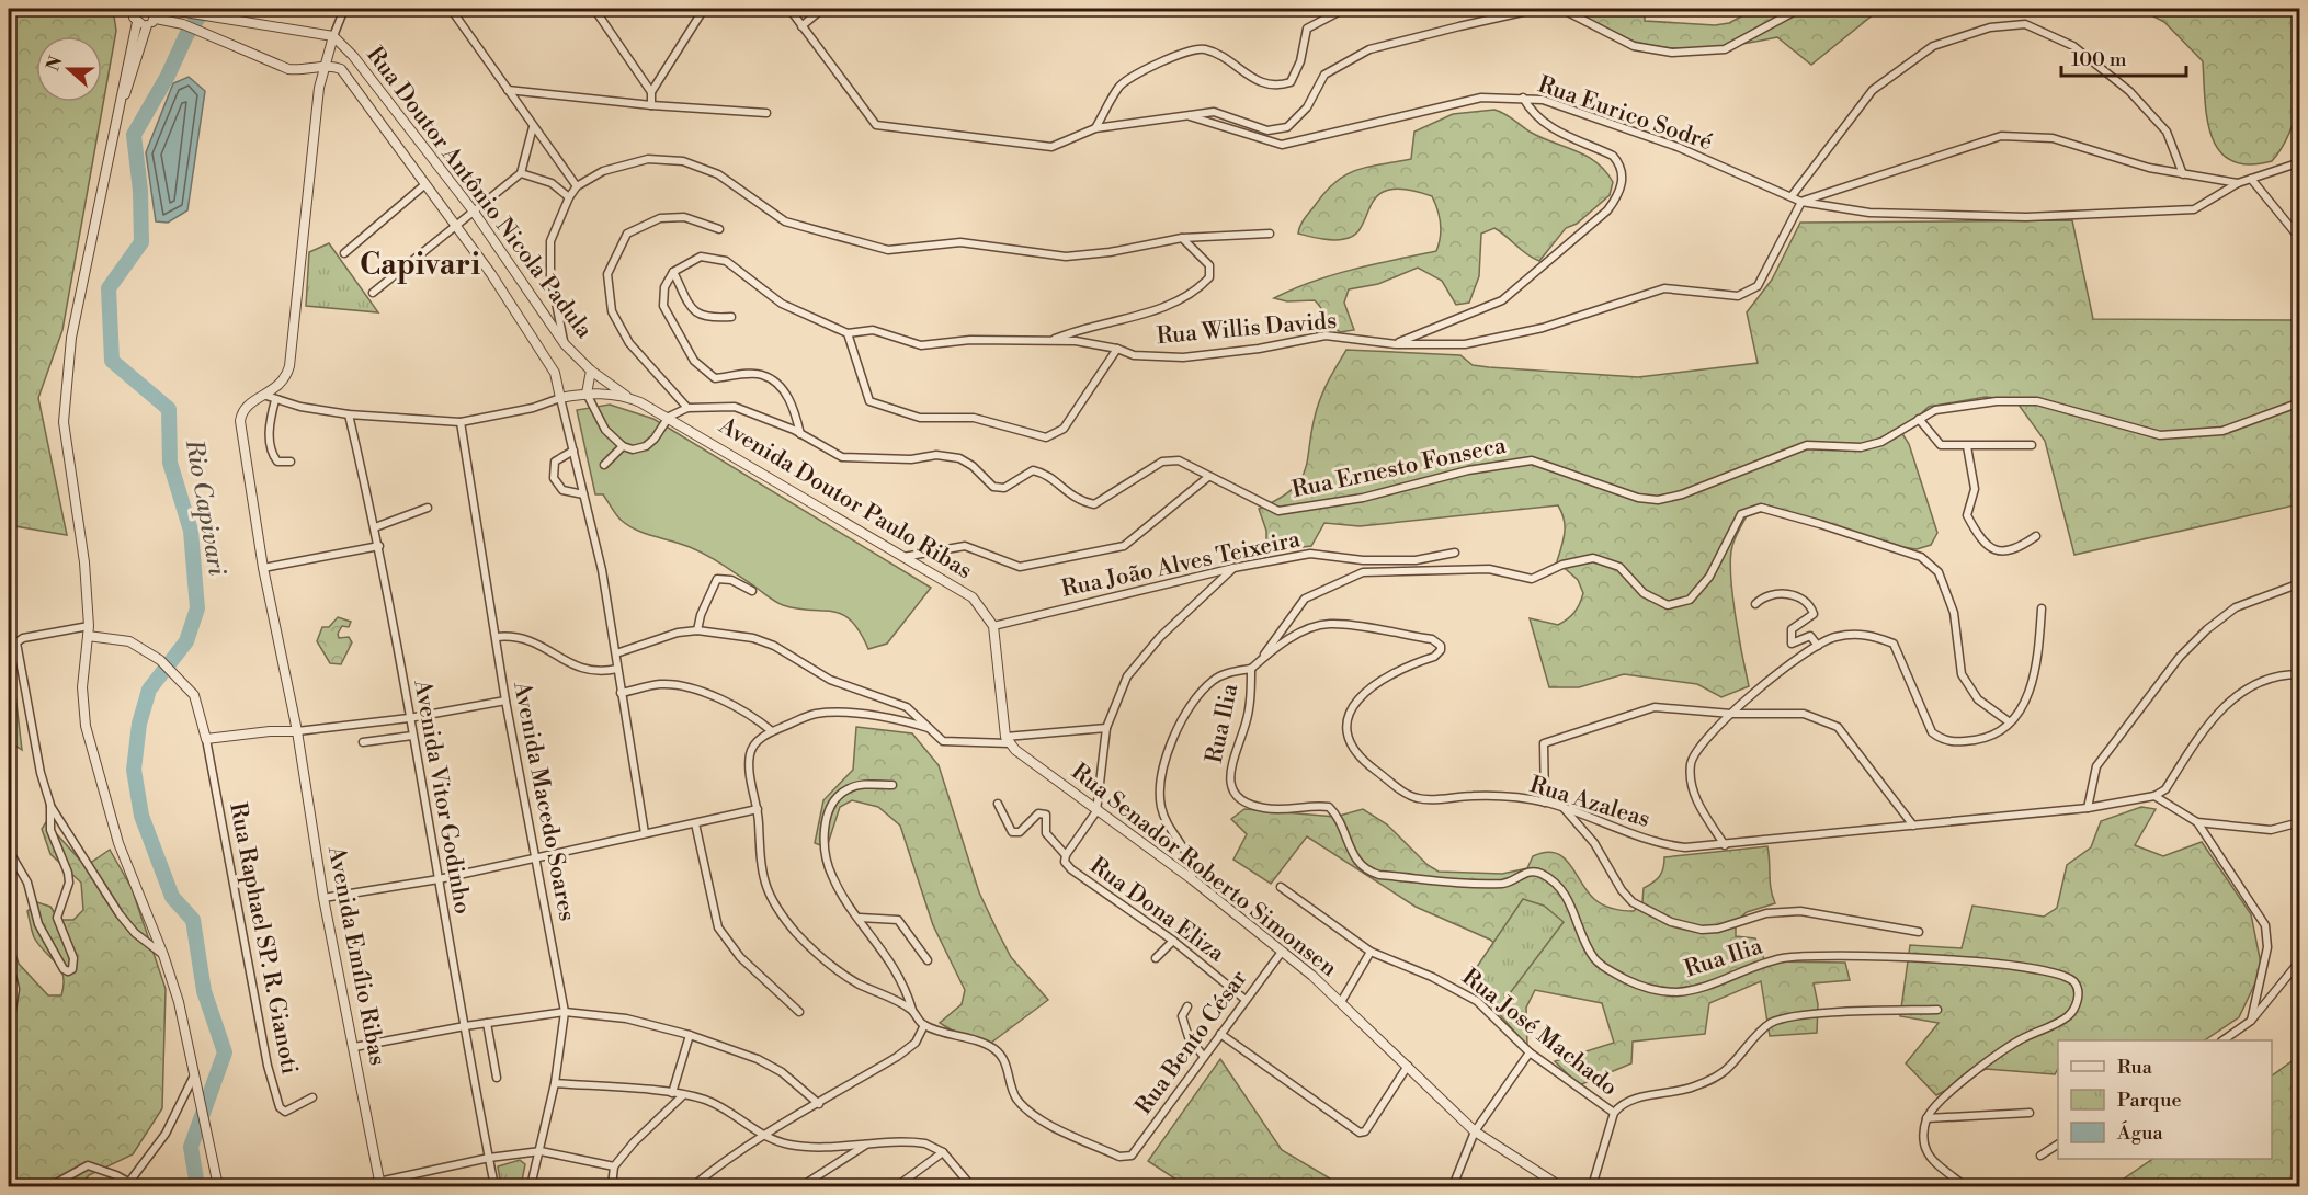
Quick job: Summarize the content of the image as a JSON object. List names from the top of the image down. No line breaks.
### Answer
{"streets":{"street":["Rua Eurico Sodré","Rua Doutor Antônio Nicola Padula","Rua Willis Davids","Rua Ernesto Fonseca","Avenida Doutor Paulo Ribas","Rua João Alves Teixeira","Rua Ilia","Avenida Vitor Godinho","Avenida Macedo Soares","Rua Azaleas","Rua Senador Roberto Simonsen","Rua Dona Eliza","Rua Raphael SP. R. Gianoti","Avenida Emílio Ribas","Rua José Machado","Rua Bento César"]},"crossings":[["Rua Eurico Sodré","Rua Willis Davids"],["Rua Doutor Antônio Nicola Padula","Avenida Doutor Paulo Ribas"],["Avenida Doutor Paulo Ribas","Rua João Alves Teixeira"],["Rua Ilia","Rua Azaleas"],["Rua Senador Roberto Simonsen","Rua Dona Eliza"],["Rua Senador Roberto Simonsen","Rua Bento César"],["Rua Dona Eliza","Rua Bento César"]],"districts":["Capivari"],"water":["Rio Capivari"],"legend":["Rua","Parque","Água"],"scale_bar":"100 m","north":"left"}
